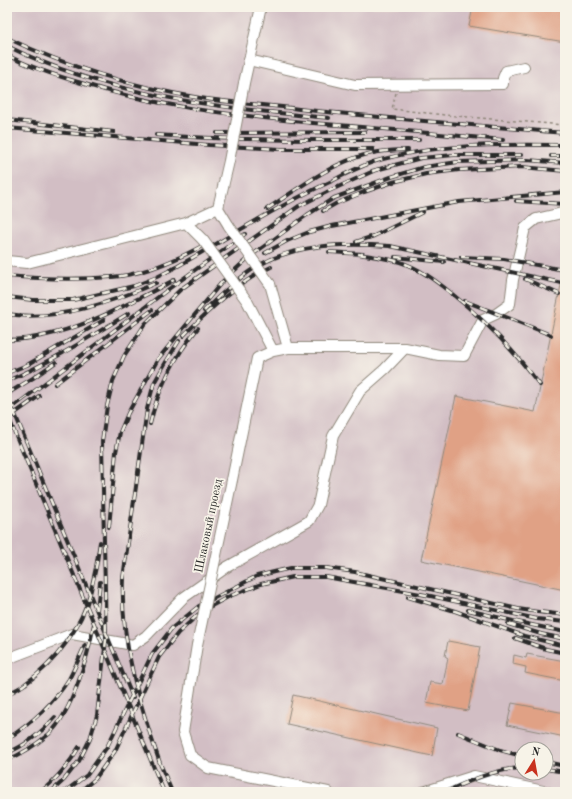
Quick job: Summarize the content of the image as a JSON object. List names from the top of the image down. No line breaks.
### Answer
{"streets":{"street":["Шлаковый проезд"]},"north":"top"}
